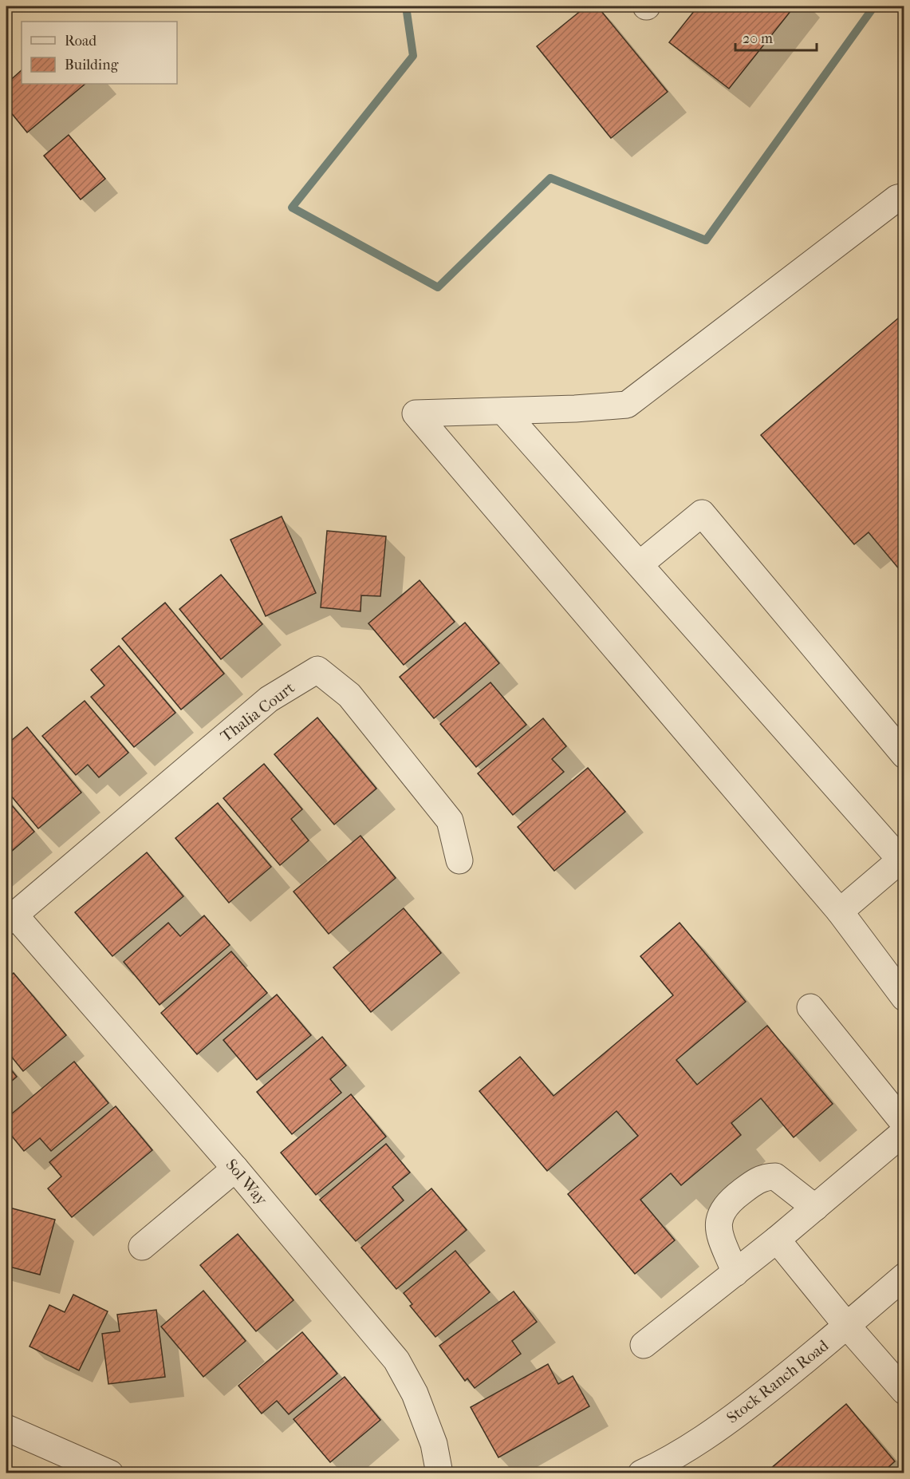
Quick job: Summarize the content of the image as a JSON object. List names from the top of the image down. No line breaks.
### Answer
{"streets":{"street":["Thalia Court","Sol Way","Stock Ranch Road"]},"crossings":[["Thalia Court","Sol Way"]],"legend":["Road","Building"],"scale_bar":"20 m"}
